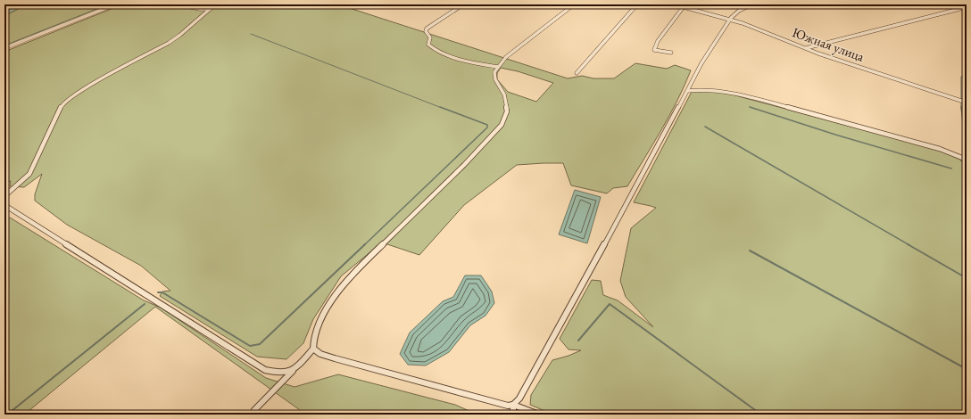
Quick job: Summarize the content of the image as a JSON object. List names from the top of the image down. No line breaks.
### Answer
{"streets":{"street":["Южная улица"]}}
